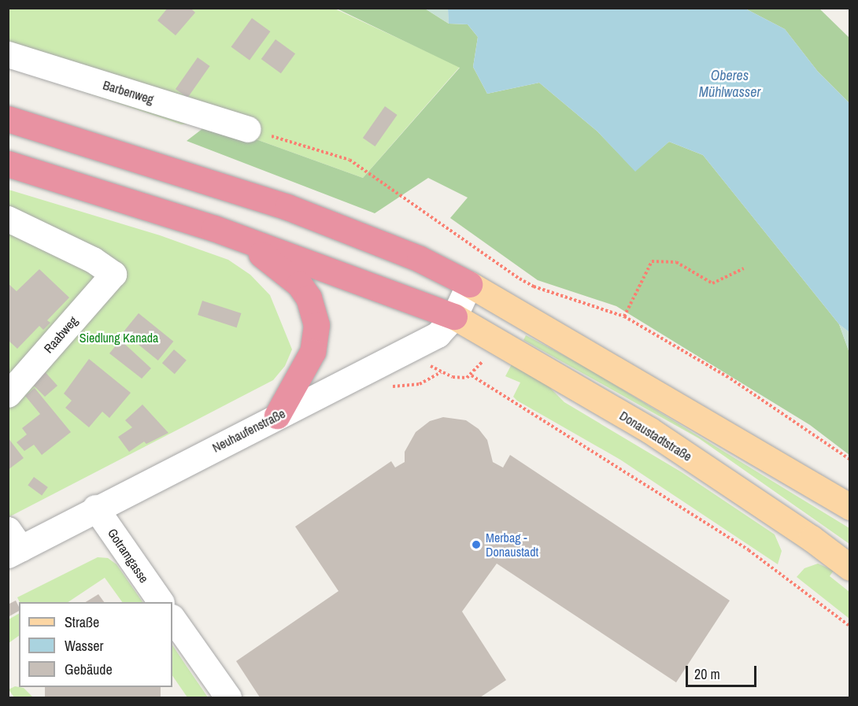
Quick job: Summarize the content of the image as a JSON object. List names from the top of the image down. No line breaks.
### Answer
{"streets":{"main road":["Donaustadtstraße"],"street":["Barbenweg","Raabweg","Neuhaufenstraße","Gotramgasse"]},"crossings":[["Neuhaufenstraße","Donaustadtstraße"],["Neuhaufenstraße","Gotramgasse"]],"water":["Oberes Mühlwasser"],"parks":["Siedlung Kanada"],"places":["Merbag - Donaustadt"],"legend":["Straße","Wasser","Gebäude"],"scale_bar":"20 m"}
